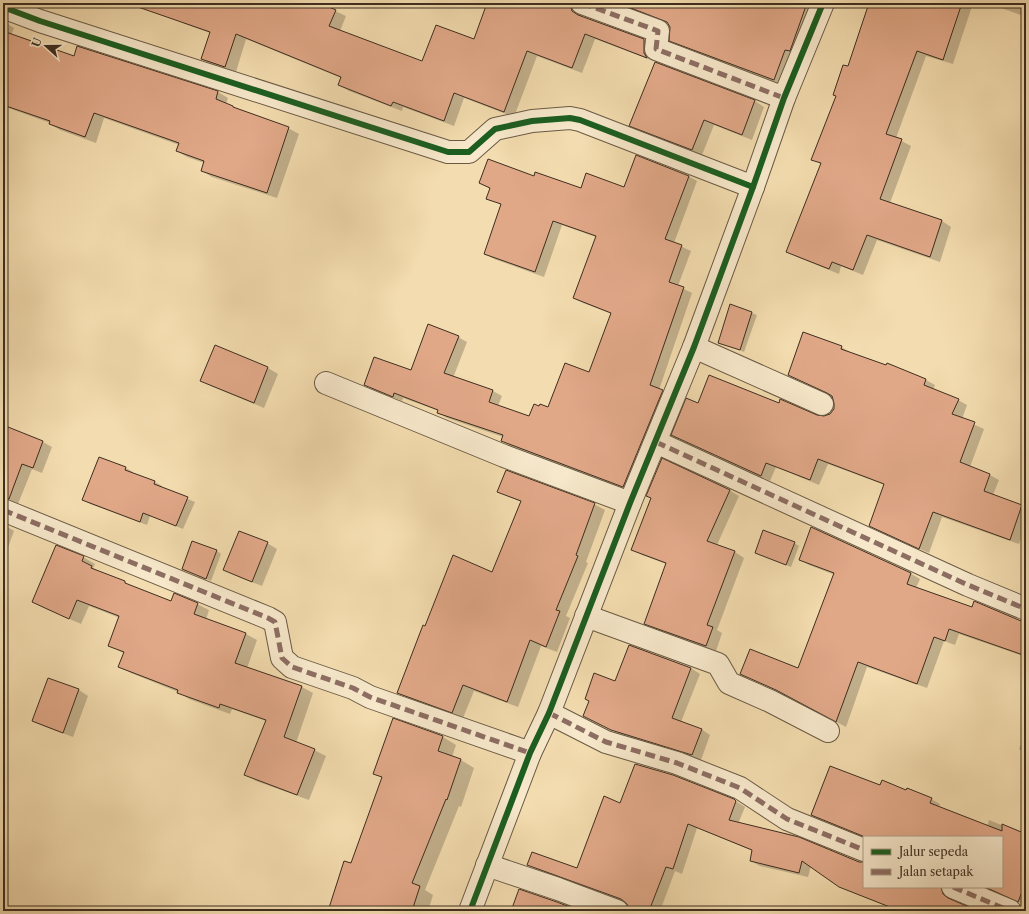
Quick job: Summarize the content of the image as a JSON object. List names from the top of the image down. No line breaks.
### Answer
{"legend":["Jalur sepeda","Jalan setapak"],"north":"left"}
